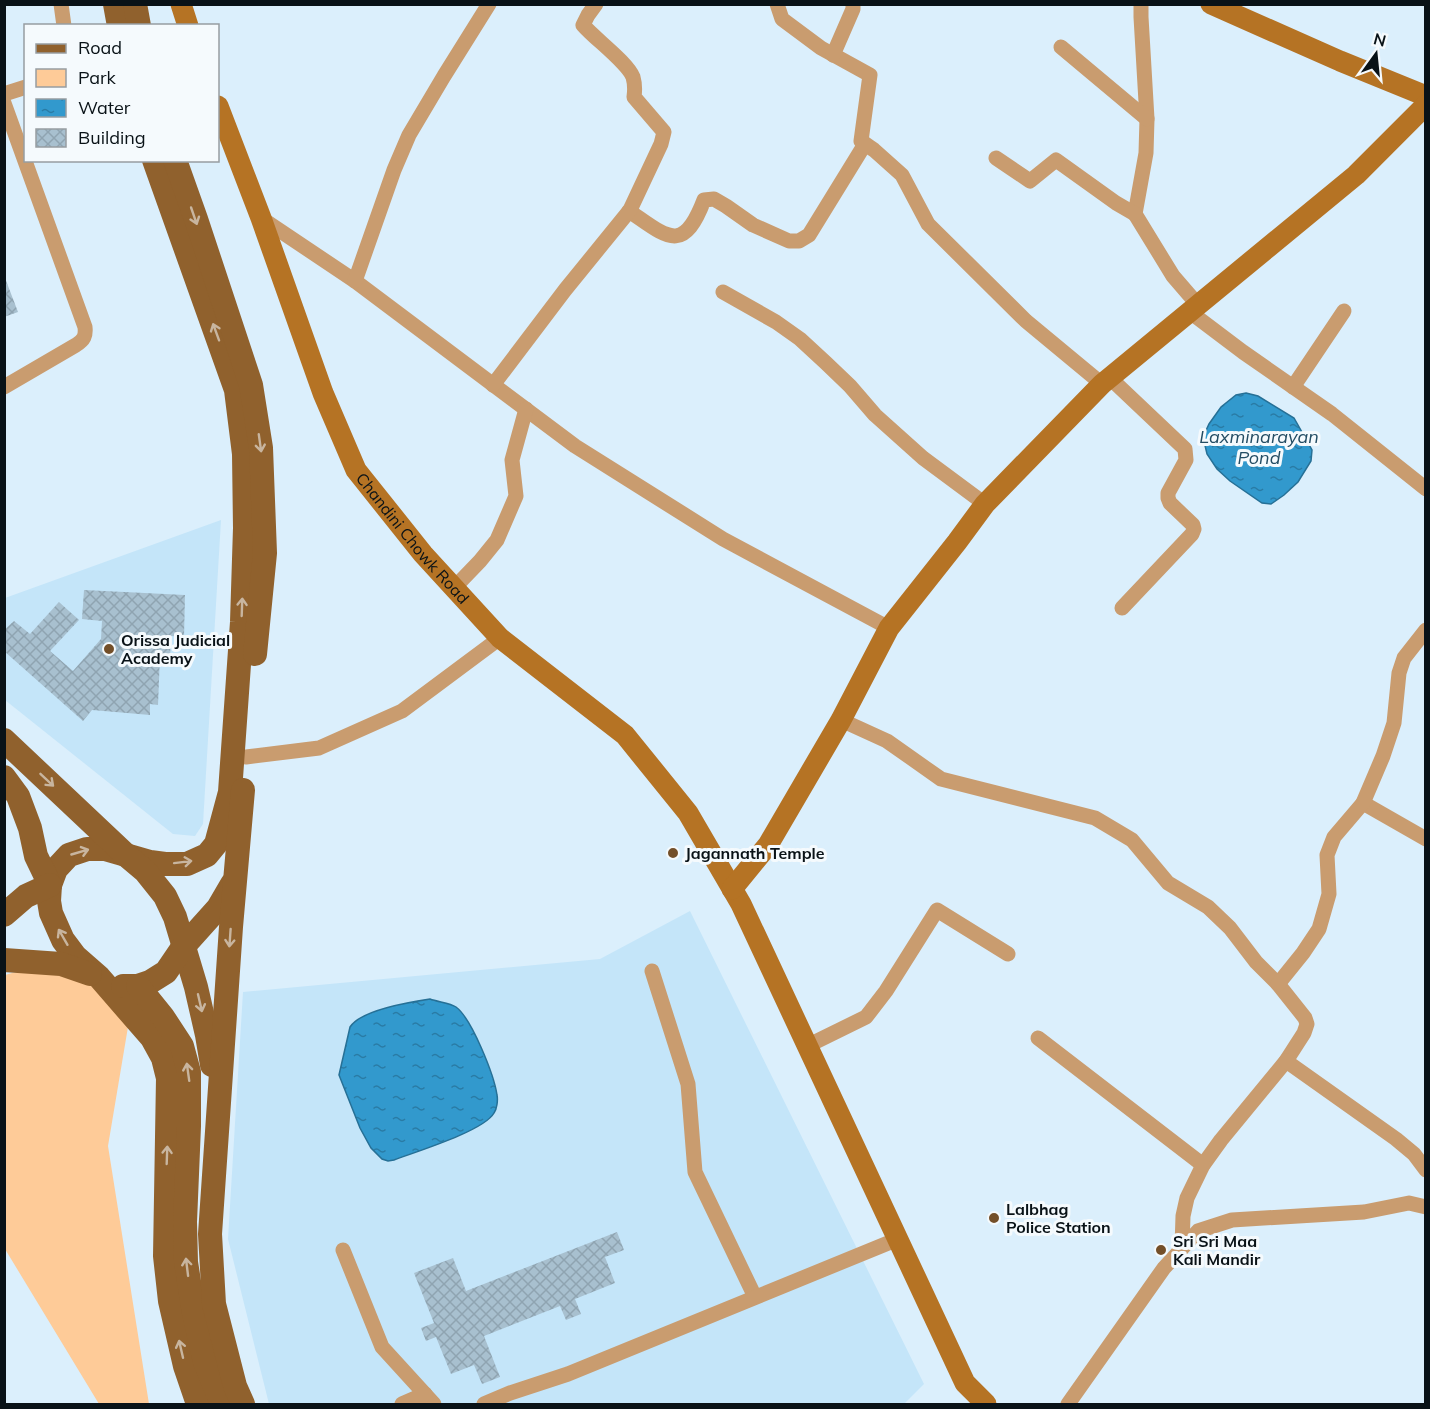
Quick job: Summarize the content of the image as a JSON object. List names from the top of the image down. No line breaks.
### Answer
{"streets":{"main road":["Chandini Chowk Road"]},"water":["Laxminarayan Pond"],"places":["Orissa Judicial Academy","Jagannath Temple","Lalbhag Police Station","Sri Sri Maa Kali Mandir"],"legend":["Road","Park","Water","Building"],"north":"top"}
